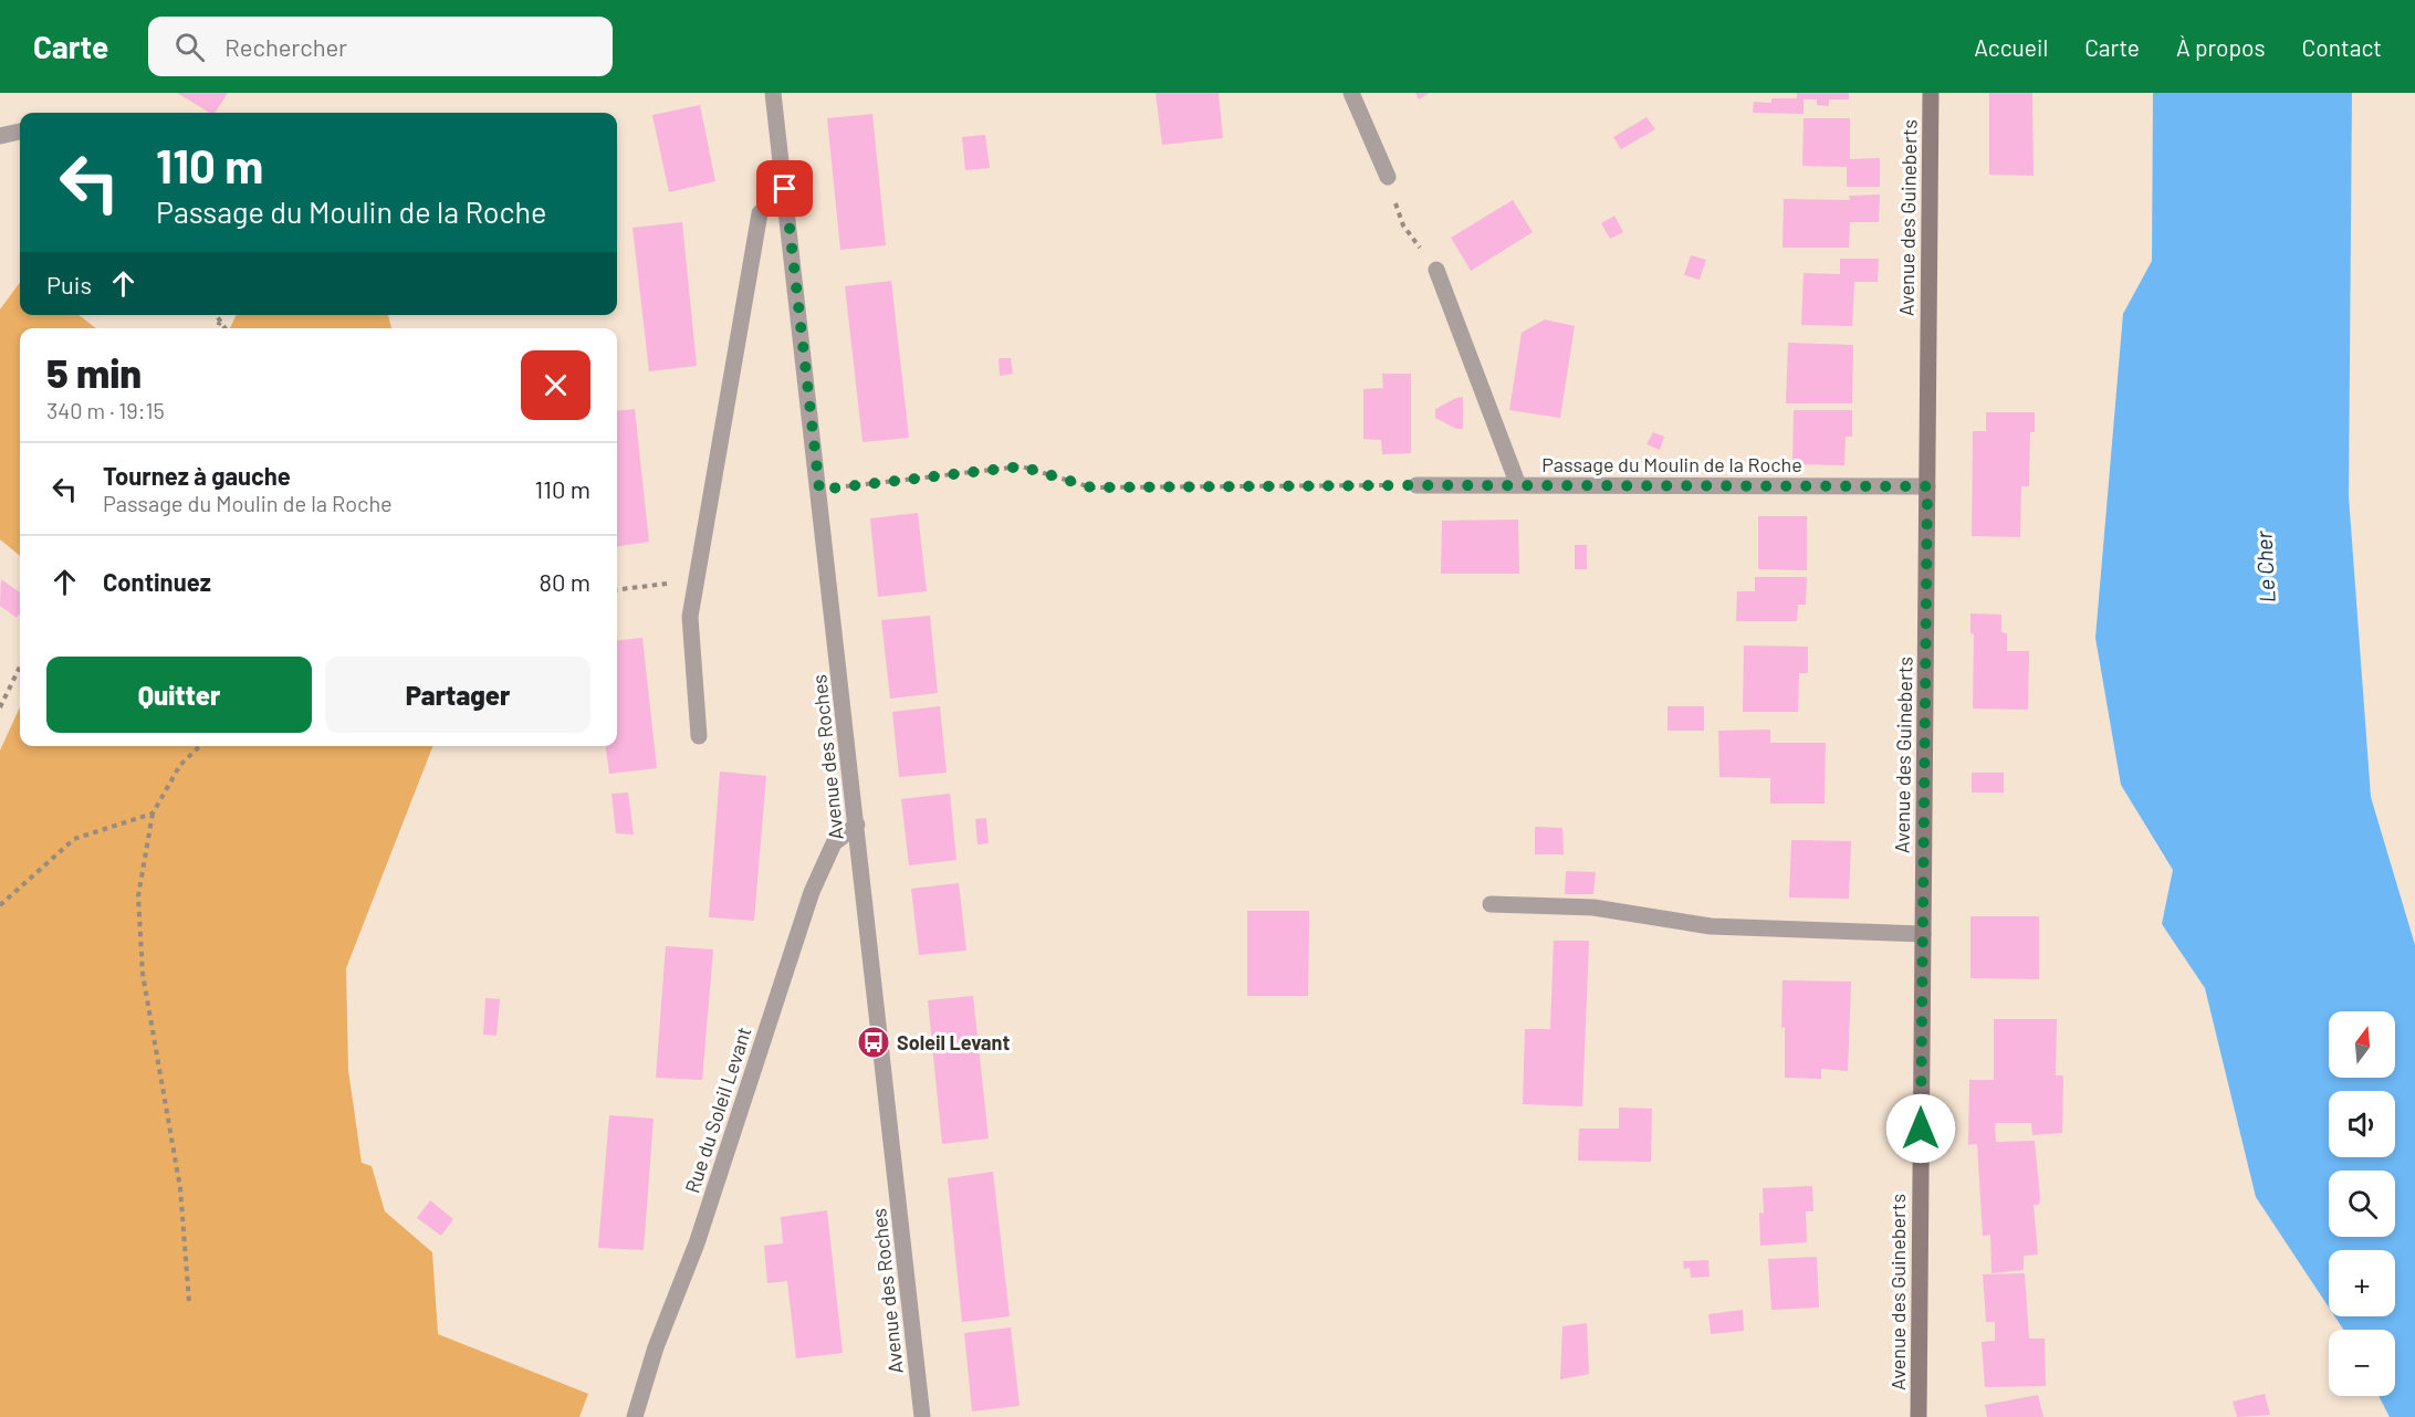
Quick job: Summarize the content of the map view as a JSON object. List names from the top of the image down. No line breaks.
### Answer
{"streets":{"street":["Avenue des Guineberts","Passage du Moulin de la Roche","Avenue des Roches","Rue du Soleil Levant"]},"crossings":[["Avenue des Guineberts","Passage du Moulin de la Roche"],["Avenue des Roches","Rue du Soleil Levant"]],"water":["Le Cher"],"places":{"bus stop":["Soleil Levant"]},"north":"top","page":{"header":"Carte","search":"Rechercher","nav":["Accueil","Carte","À propos","Contact"],"turn":["110 m","Passage du Moulin de la Roche"],"then":"Puis","heading":["5 min","340 m · 19:15"],"list":[{"name":"Tournez à gauche","note":"Passage du Moulin de la Roche","value":"110 m"},{"name":"Continuez","value":"80 m"}],"buttons":["Quitter","Partager"],"map_buttons":["+","−"]}}
